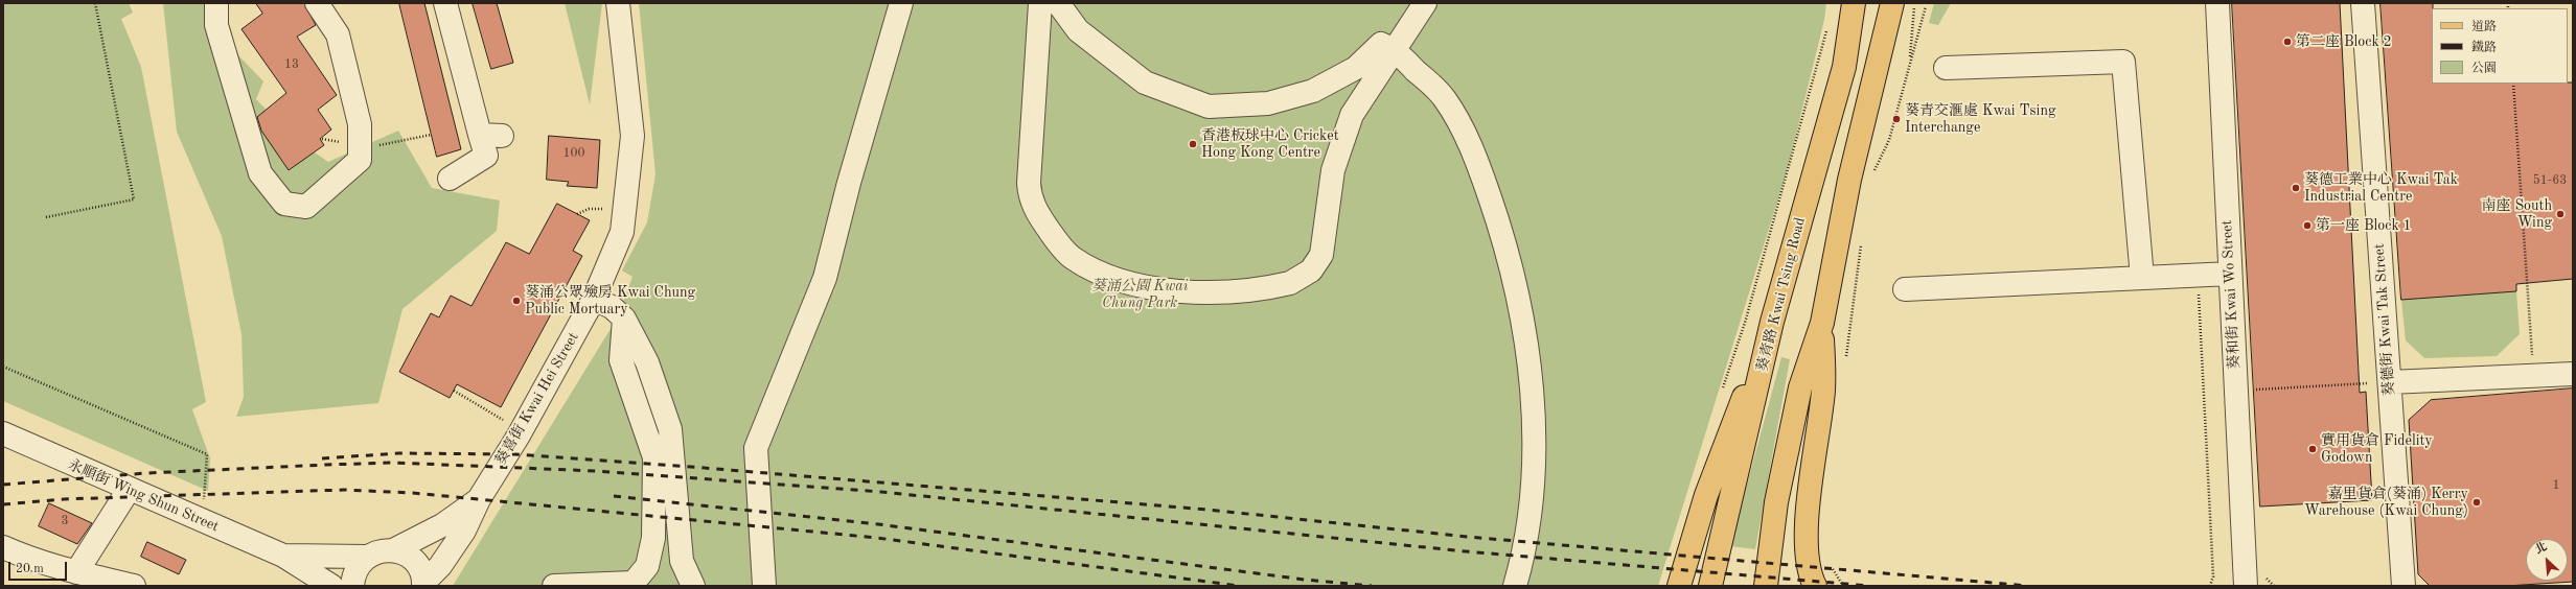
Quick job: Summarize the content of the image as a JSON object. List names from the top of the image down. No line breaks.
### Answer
{"streets":{"main road":["葵青路 Kwai Tsing Road"],"street":["葵和街 Kwai Wo Street","葵德街 Kwai Tak Street","葵喜街 Kwai Hei Street","永順街 Wing Shun Street"]},"crossings":[["葵喜街 Kwai Hei Street","永順街 Wing Shun Street"]],"parks":["葵涌公園 Kwai Chung Park"],"places":["第二座 Block 2","葵青交滙處 Kwai Tsing Interchange","香港板球中心 Cricket Hong Kong Centre","葵德工業中心 Kwai Tak Industrial Centre","南座 South Wing","第一座 Block 1","葵涌公眾殮房 Kwai Chung Public Mortuary","實用貨倉 Fidelity Godown","嘉里貨倉(葵涌) Kerry Warehouse (Kwai Chung)"],"house_numbers":["13","100","51-63","1","3"],"legend":["道路","鐵路","公園"],"scale_bar":"20 m","north":"top left"}
